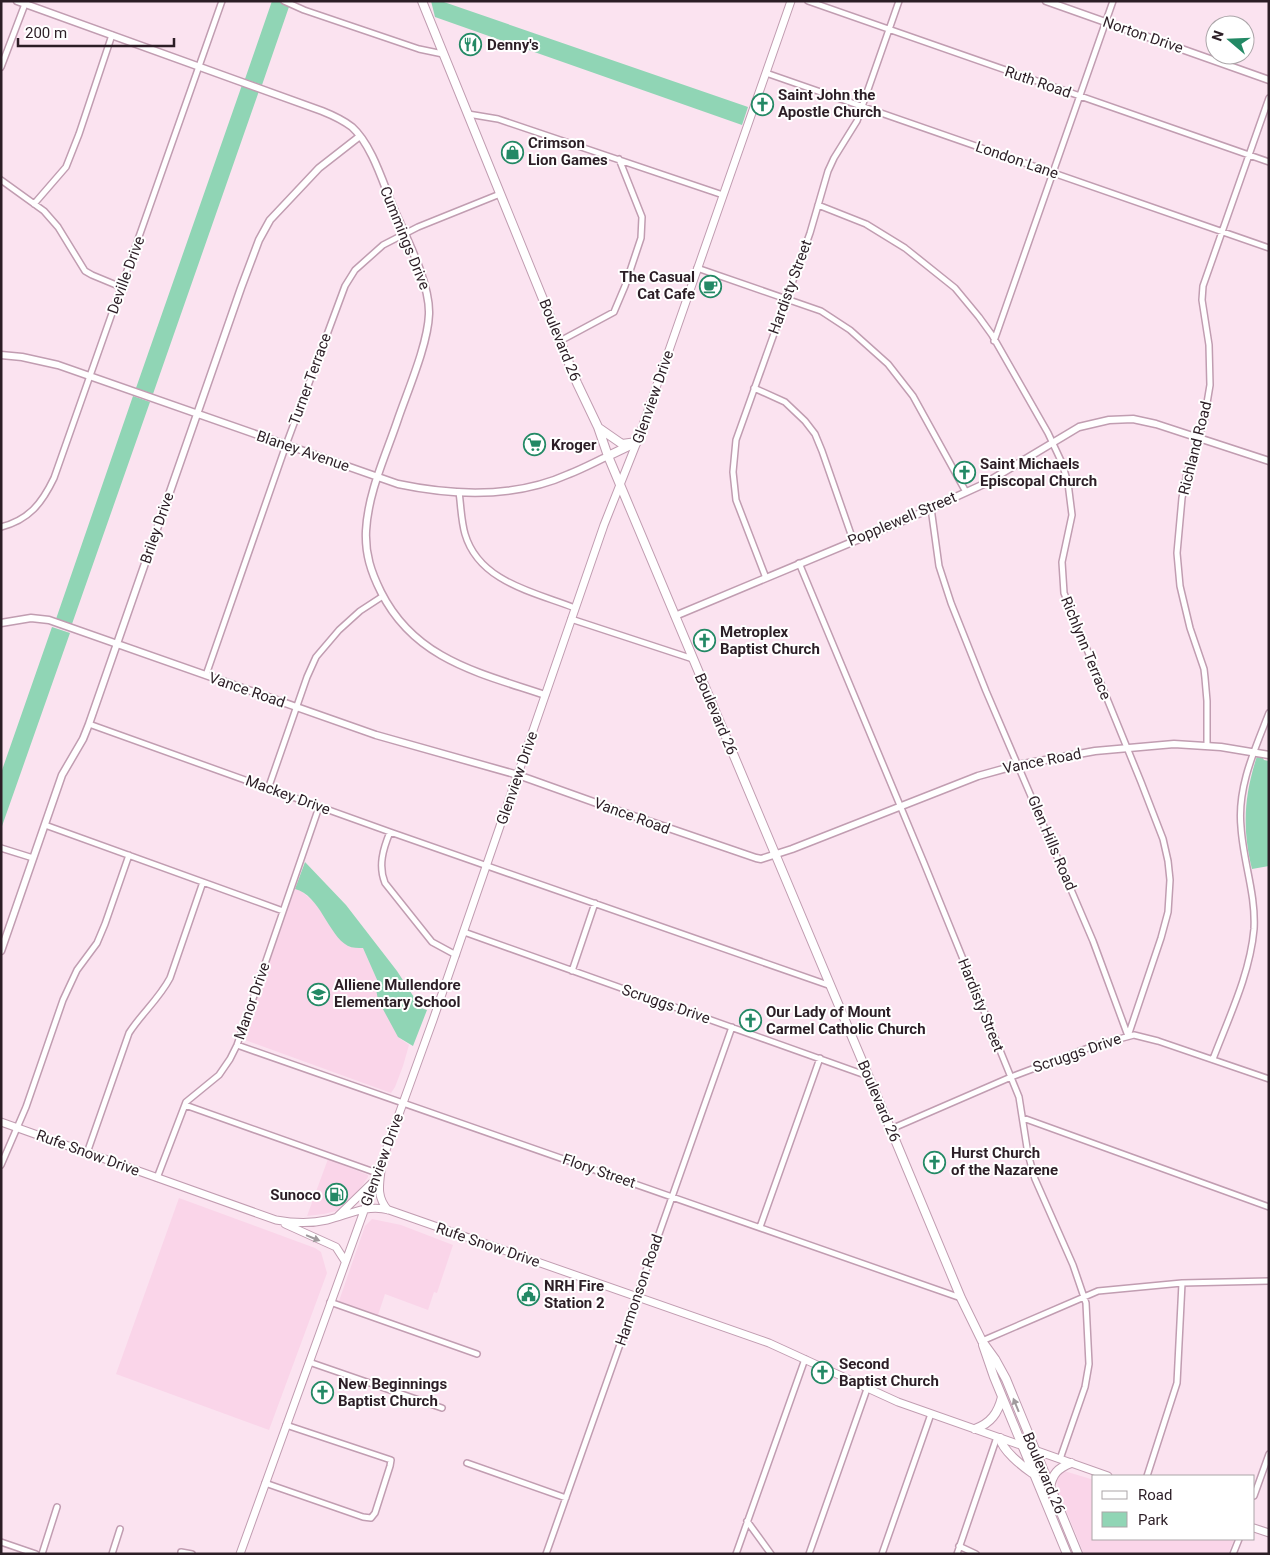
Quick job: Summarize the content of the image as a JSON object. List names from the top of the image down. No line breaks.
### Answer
{"streets":{"main road":["Boulevard 26","Glenview Drive","Rufe Snow Drive"],"street":["Norton Drive","Ruth Road","London Lane","Cummings Drive","Deville Drive","Hardisty Street","Turner Terrace","Richland Road","Blaney Avenue","Popplewell Street","Briley Drive","Richlynn Terrace","Vance Road","Mackey Drive","Glen Hills Road","Manor Drive","Scruggs Drive","Flory Street","Harmonson Road"]},"crossings":[["Ruth Road","Hardisty Street"],["Ruth Road","Richland Road"],["London Lane","Hardisty Street"],["London Lane","Glenview Drive"],["London Lane","Richland Road"],["Cummings Drive","Deville Drive"],["Cummings Drive","Turner Terrace"],["Cummings Drive","Glenview Drive"],["Cummings Drive","Blaney Avenue"],["Cummings Drive","Briley Drive"],["Deville Drive","Blaney Avenue"],["Hardisty Street","Popplewell Street"],["Hardisty Street","Richlynn Terrace"],["Hardisty Street","Vance Road"],["Hardisty Street","Scruggs Drive"],["Hardisty Street","Rufe Snow Drive"],["Boulevard 26","Turner Terrace"],["Boulevard 26","Glenview Drive"],["Boulevard 26","Blaney Avenue"],["Boulevard 26","Popplewell Street"],["Boulevard 26","Vance Road"],["Boulevard 26","Mackey Drive"],["Boulevard 26","Scruggs Drive"],["Boulevard 26","Rufe Snow Drive"],["Boulevard 26","Flory Street"],["Turner Terrace","Blaney Avenue"],["Turner Terrace","Vance Road"],["Glenview Drive","Vance Road"],["Glenview Drive","Mackey Drive"],["Glenview Drive","Scruggs Drive"],["Glenview Drive","Rufe Snow Drive"],["Glenview Drive","Flory Street"],["Richland Road","Popplewell Street"],["Richland Road","Vance Road"],["Blaney Avenue","Briley Drive"],["Popplewell Street","Richlynn Terrace"],["Popplewell Street","Glen Hills Road"],["Briley Drive","Vance Road"],["Briley Drive","Mackey Drive"],["Richlynn Terrace","Vance Road"],["Richlynn Terrace","Glen Hills Road"],["Richlynn Terrace","Scruggs Drive"],["Vance Road","Glen Hills Road"],["Mackey Drive","Manor Drive"],["Glen Hills Road","Scruggs Drive"],["Manor Drive","Rufe Snow Drive"],["Manor Drive","Flory Street"],["Scruggs Drive","Harmonson Road"],["Rufe Snow Drive","Harmonson Road"],["Flory Street","Harmonson Road"]],"places":{"restaurant":["Denny's"],"church":["Saint John the Apostle Church","Saint Michaels Episcopal Church","Metroplex Baptist Church","Our Lady of Mount Carmel Catholic Church","Hurst Church of the Nazarene","Second Baptist Church","New Beginnings Baptist Church"],"shop":["Crimson Lion Games"],"cafe":["The Casual Cat Cafe"],"supermarket":["Kroger"],"school or university":["Alliene Mullendore Elementary School"],"fuel station":["Sunoco"],"public building":["NRH Fire Station 2"]},"legend":["Road","Park"],"scale_bar":"200 m","north":"left"}
